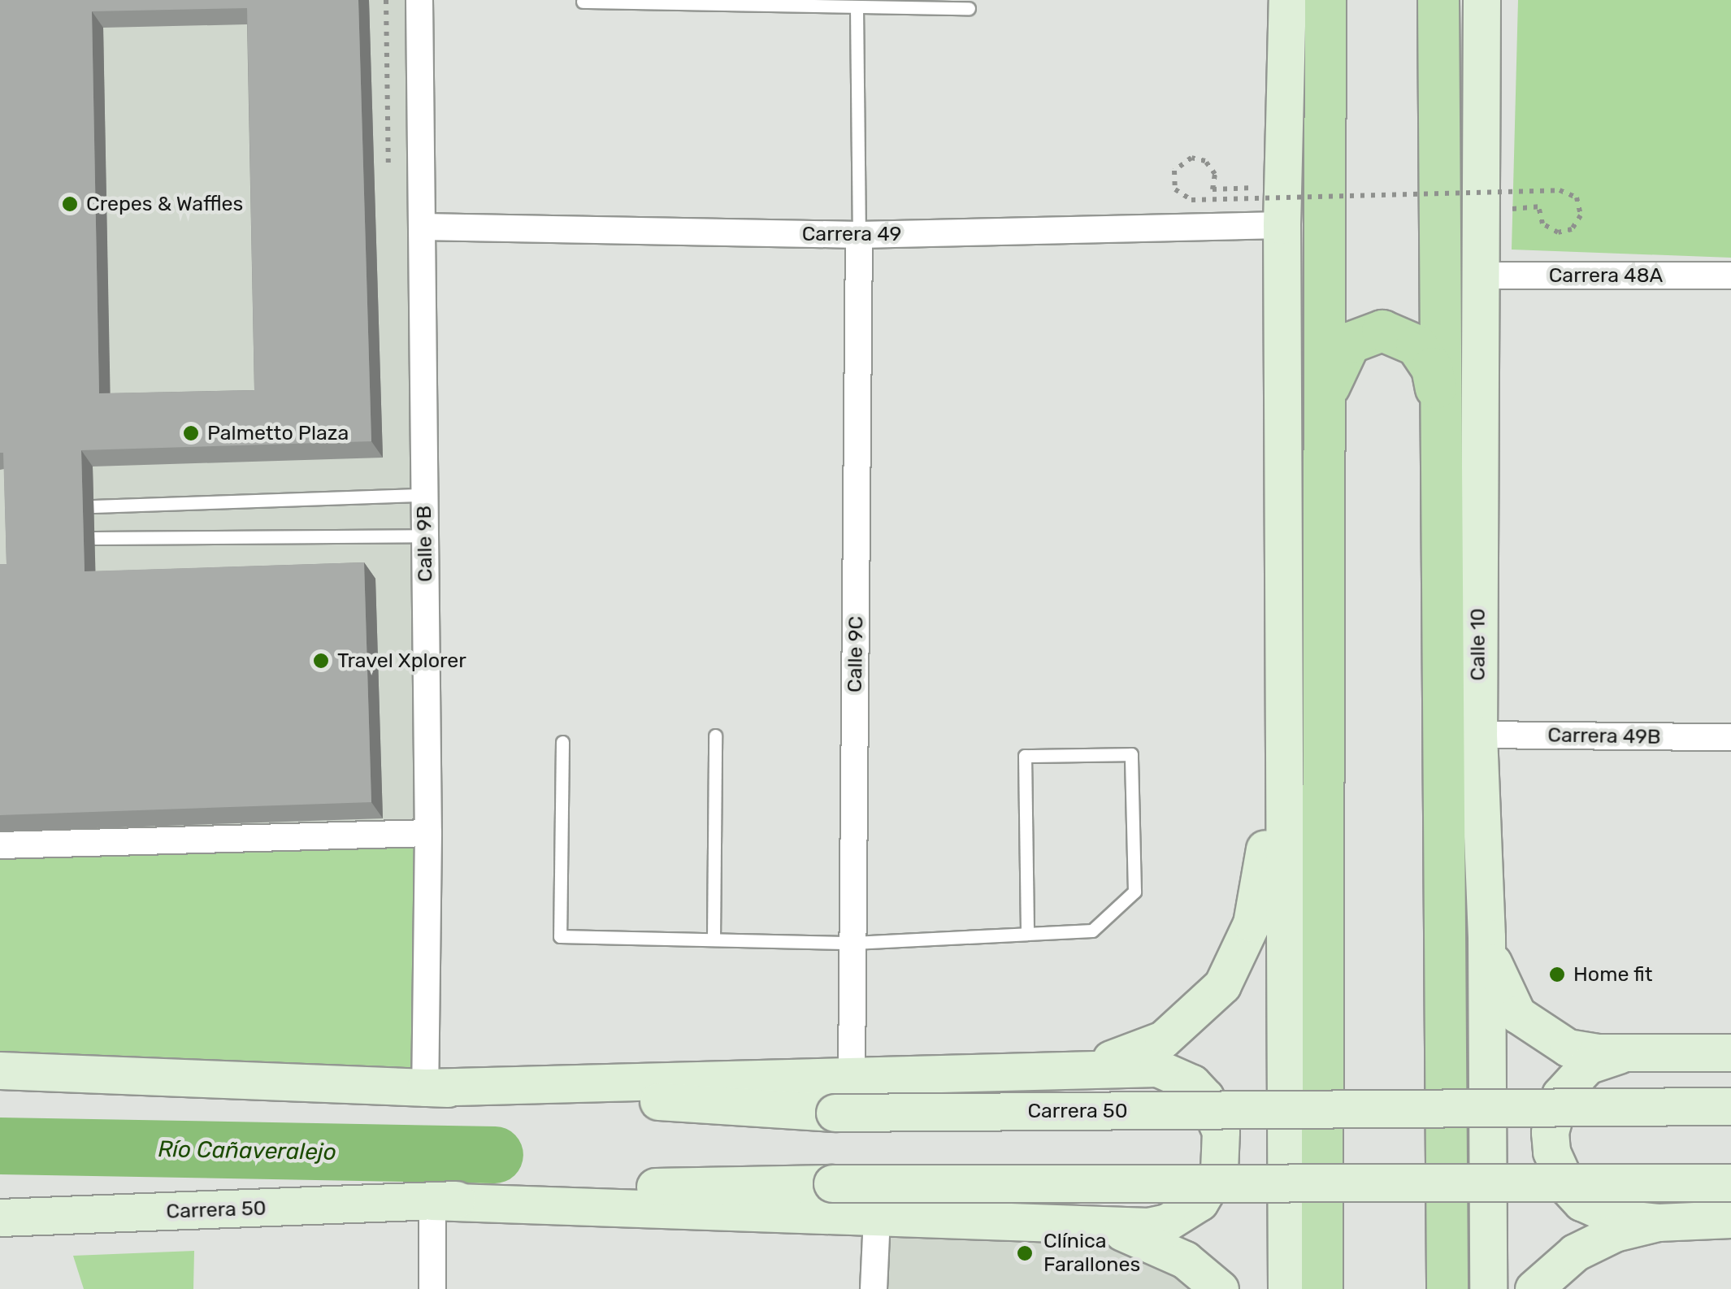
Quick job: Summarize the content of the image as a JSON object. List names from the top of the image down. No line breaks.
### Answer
{"streets":{"main road":["Calle 10"],"street":["Carrera 49","Carrera 48A","Calle 9B","Calle 9C","Carrera 49B","Carrera 50"]},"crossings":[["Carrera 49","Calle 9B"],["Carrera 49","Calle 9C"],["Carrera 48A","Calle 10"],["Calle 9B","Carrera 50"],["Calle 10","Carrera 49B"],["Calle 9C","Carrera 50"]],"water":["Río Cañaveralejo"],"places":["Crepes & Waffles","Palmetto Plaza","Travel Xplorer","Home fit","Clínica Farallones"]}
